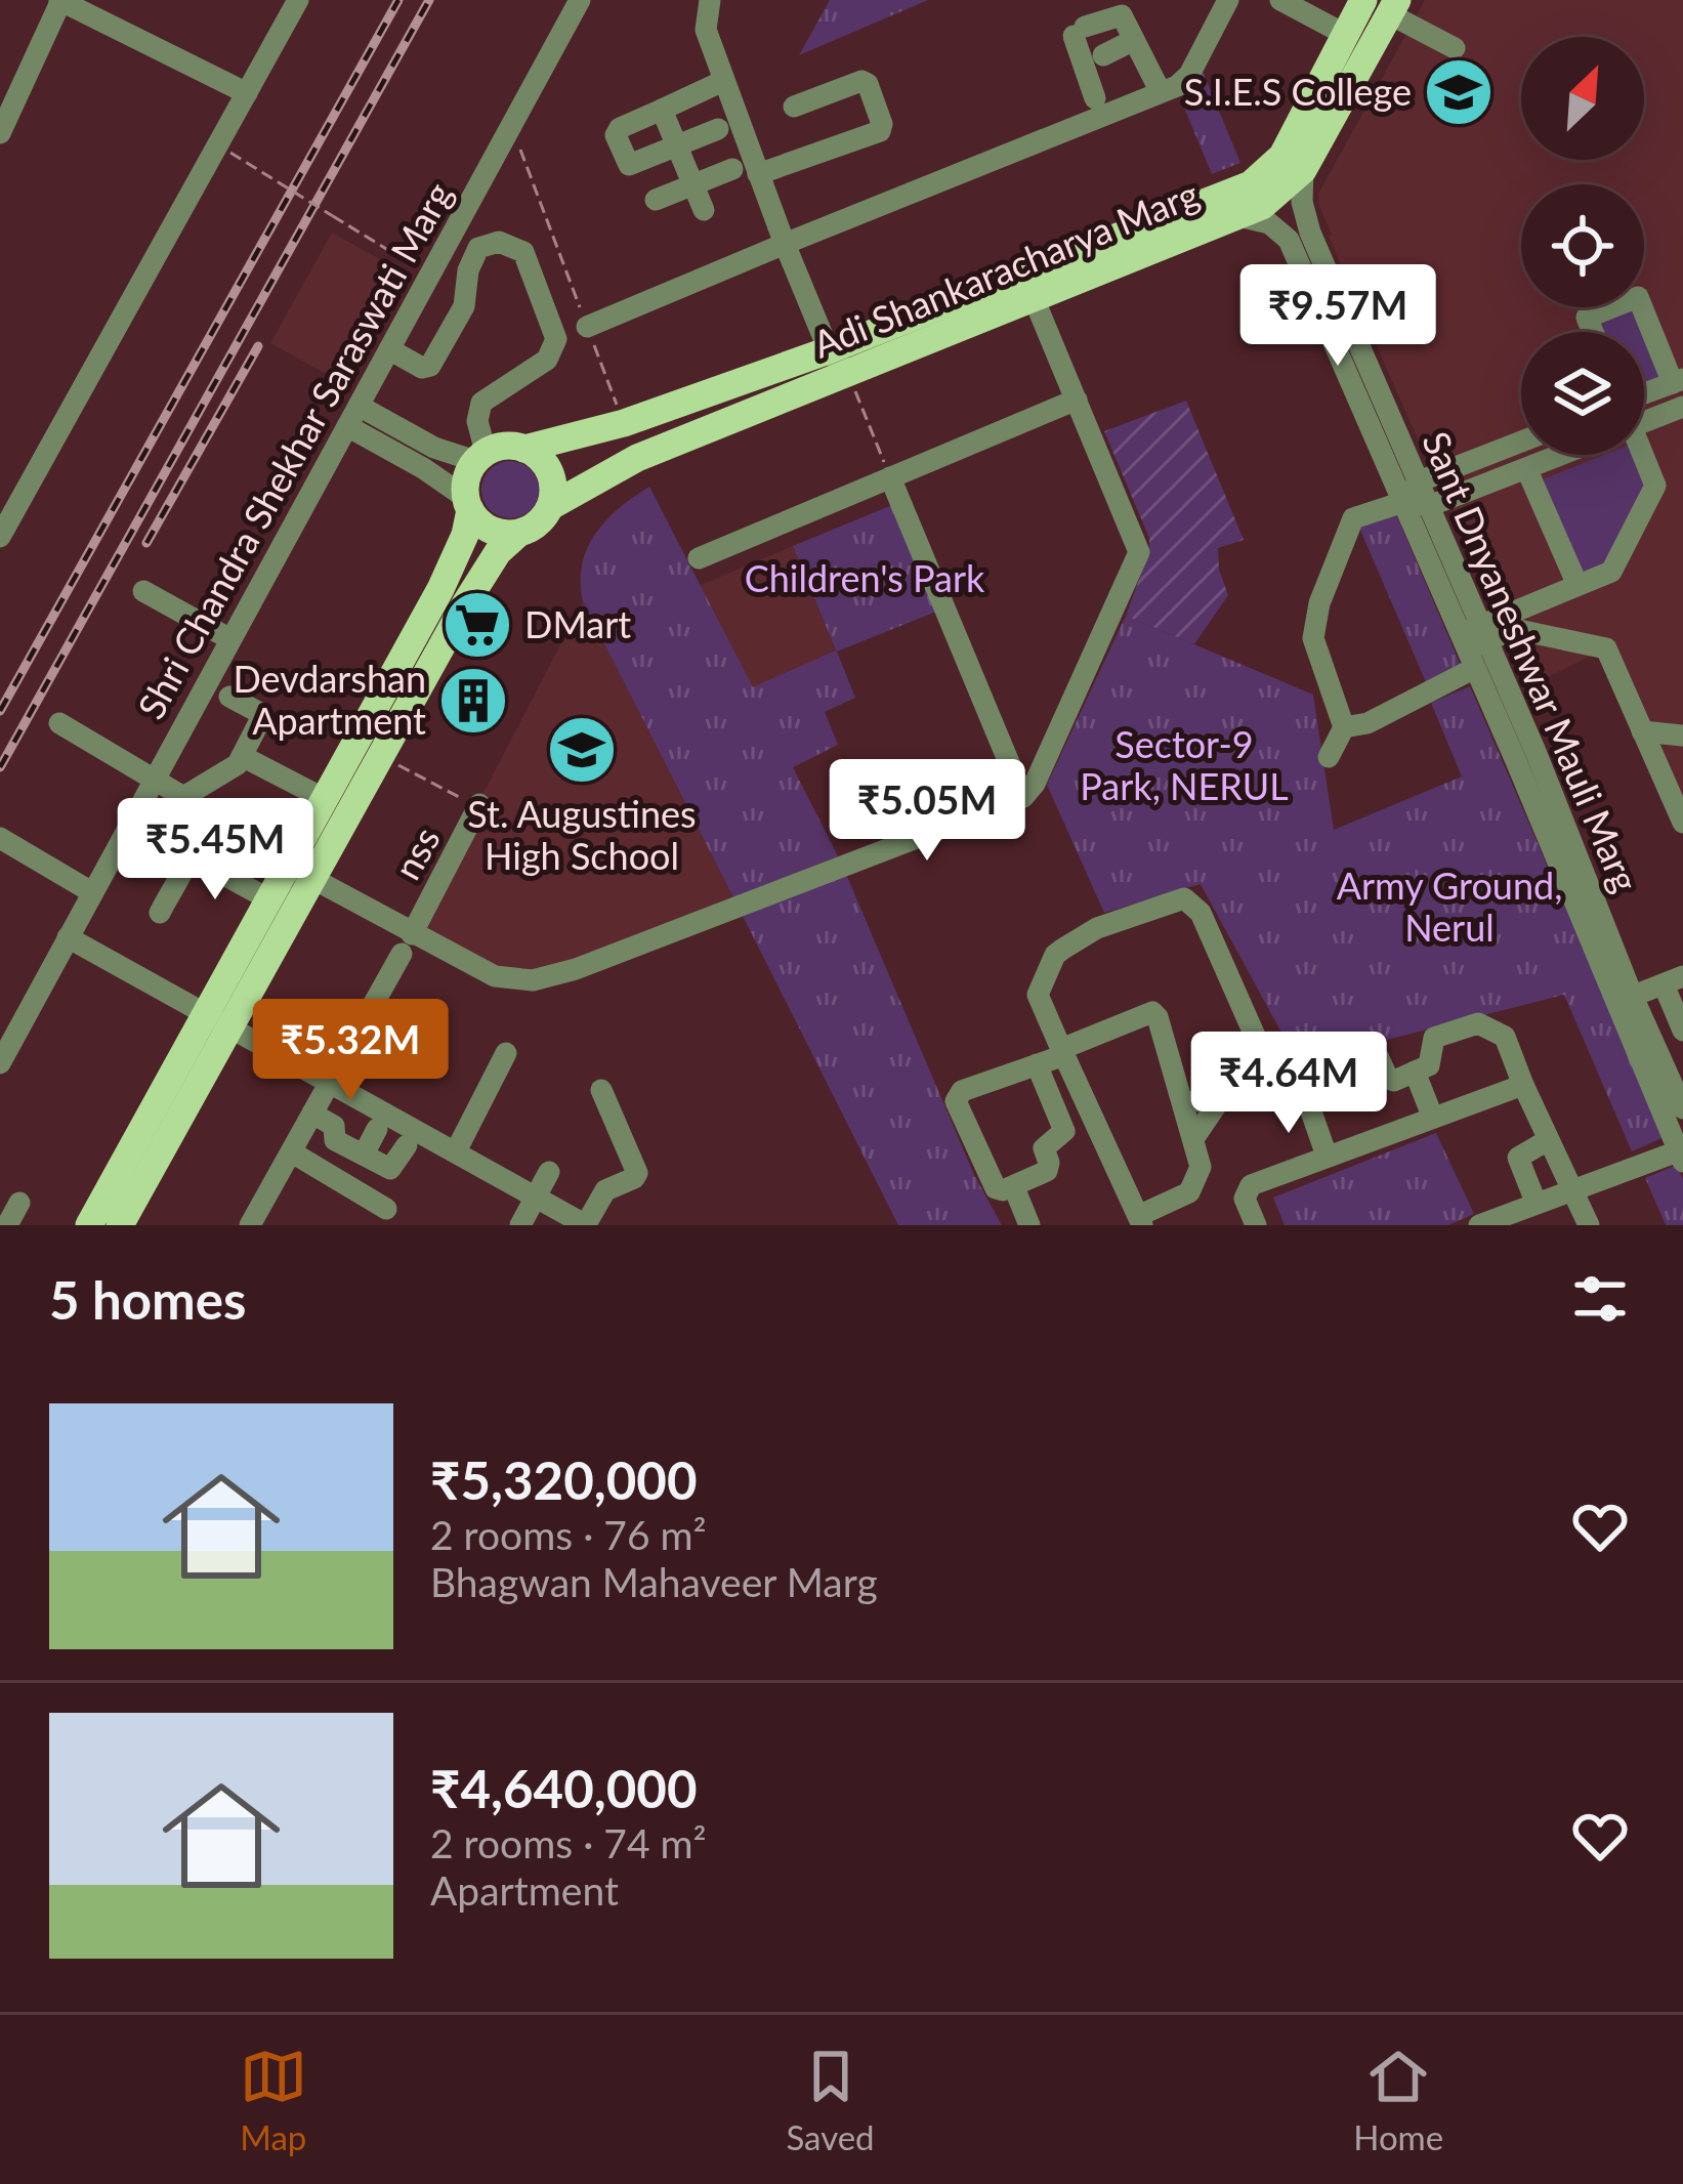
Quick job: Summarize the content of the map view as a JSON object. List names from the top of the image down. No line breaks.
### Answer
{"streets":{"main road":["Adi Shankaracharya Marg"],"street":["Shri Chandra Shekhar Saraswati Marg","Sant Dnyaneshwar Mauli Marg","nss"]},"crossings":[["Adi Shankaracharya Marg","Sant Dnyaneshwar Mauli Marg"]],"parks":["Children's Park","Sector-9 Park, NERUL","Army Ground, Nerul"],"places":{"school or university":["S.I.E.S College","St. Augustines High School"],"supermarket":["DMart"],"building":["Devdarshan Apartment"]},"north":"top right","page":{"price":["₹9.57M","₹5.05M","₹5.45M","₹5.32M","₹4.64M"],"heading":"5 homes","list":[{"name":"₹5,320,000","note":"2 rooms · 76 m² · Bhagwan Mahaveer Marg"},{"name":"₹4,640,000","note":"2 rooms · 74 m² · Apartment"}],"tabs":["Map","Saved","Home"]}}
